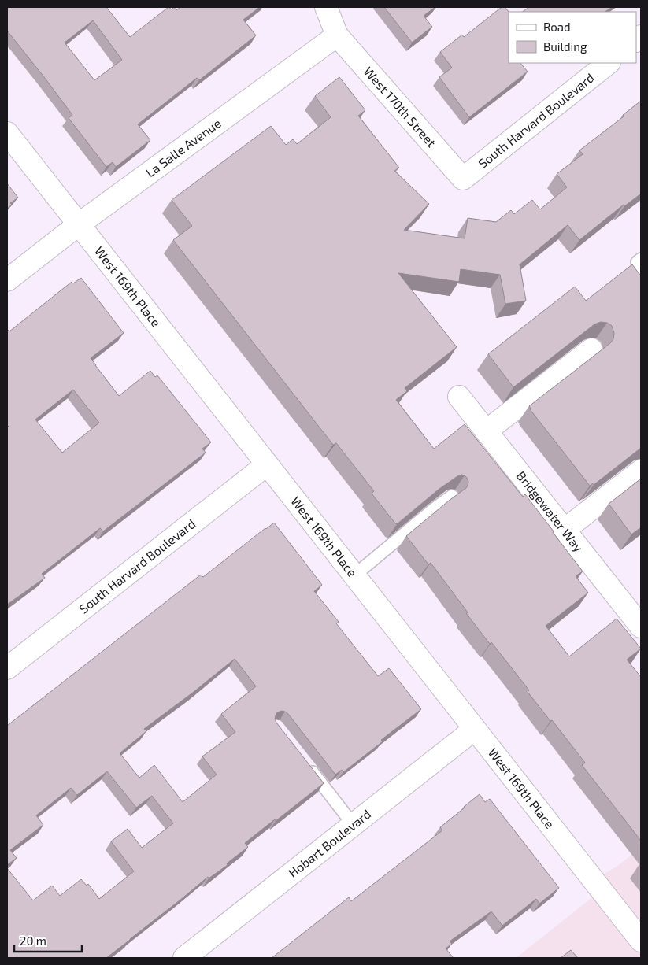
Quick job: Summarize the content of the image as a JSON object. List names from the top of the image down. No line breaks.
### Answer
{"streets":{"street":["West 170th Street","South Harvard Boulevard","La Salle Avenue","West 169th Place","Bridgewater Way","Hobart Boulevard"]},"crossings":[["West 170th Street","South Harvard Boulevard"],["West 170th Street","La Salle Avenue"],["South Harvard Boulevard","West 169th Place"],["La Salle Avenue","West 169th Place"],["West 169th Place","Hobart Boulevard"]],"legend":["Road","Building"],"scale_bar":"20 m"}
